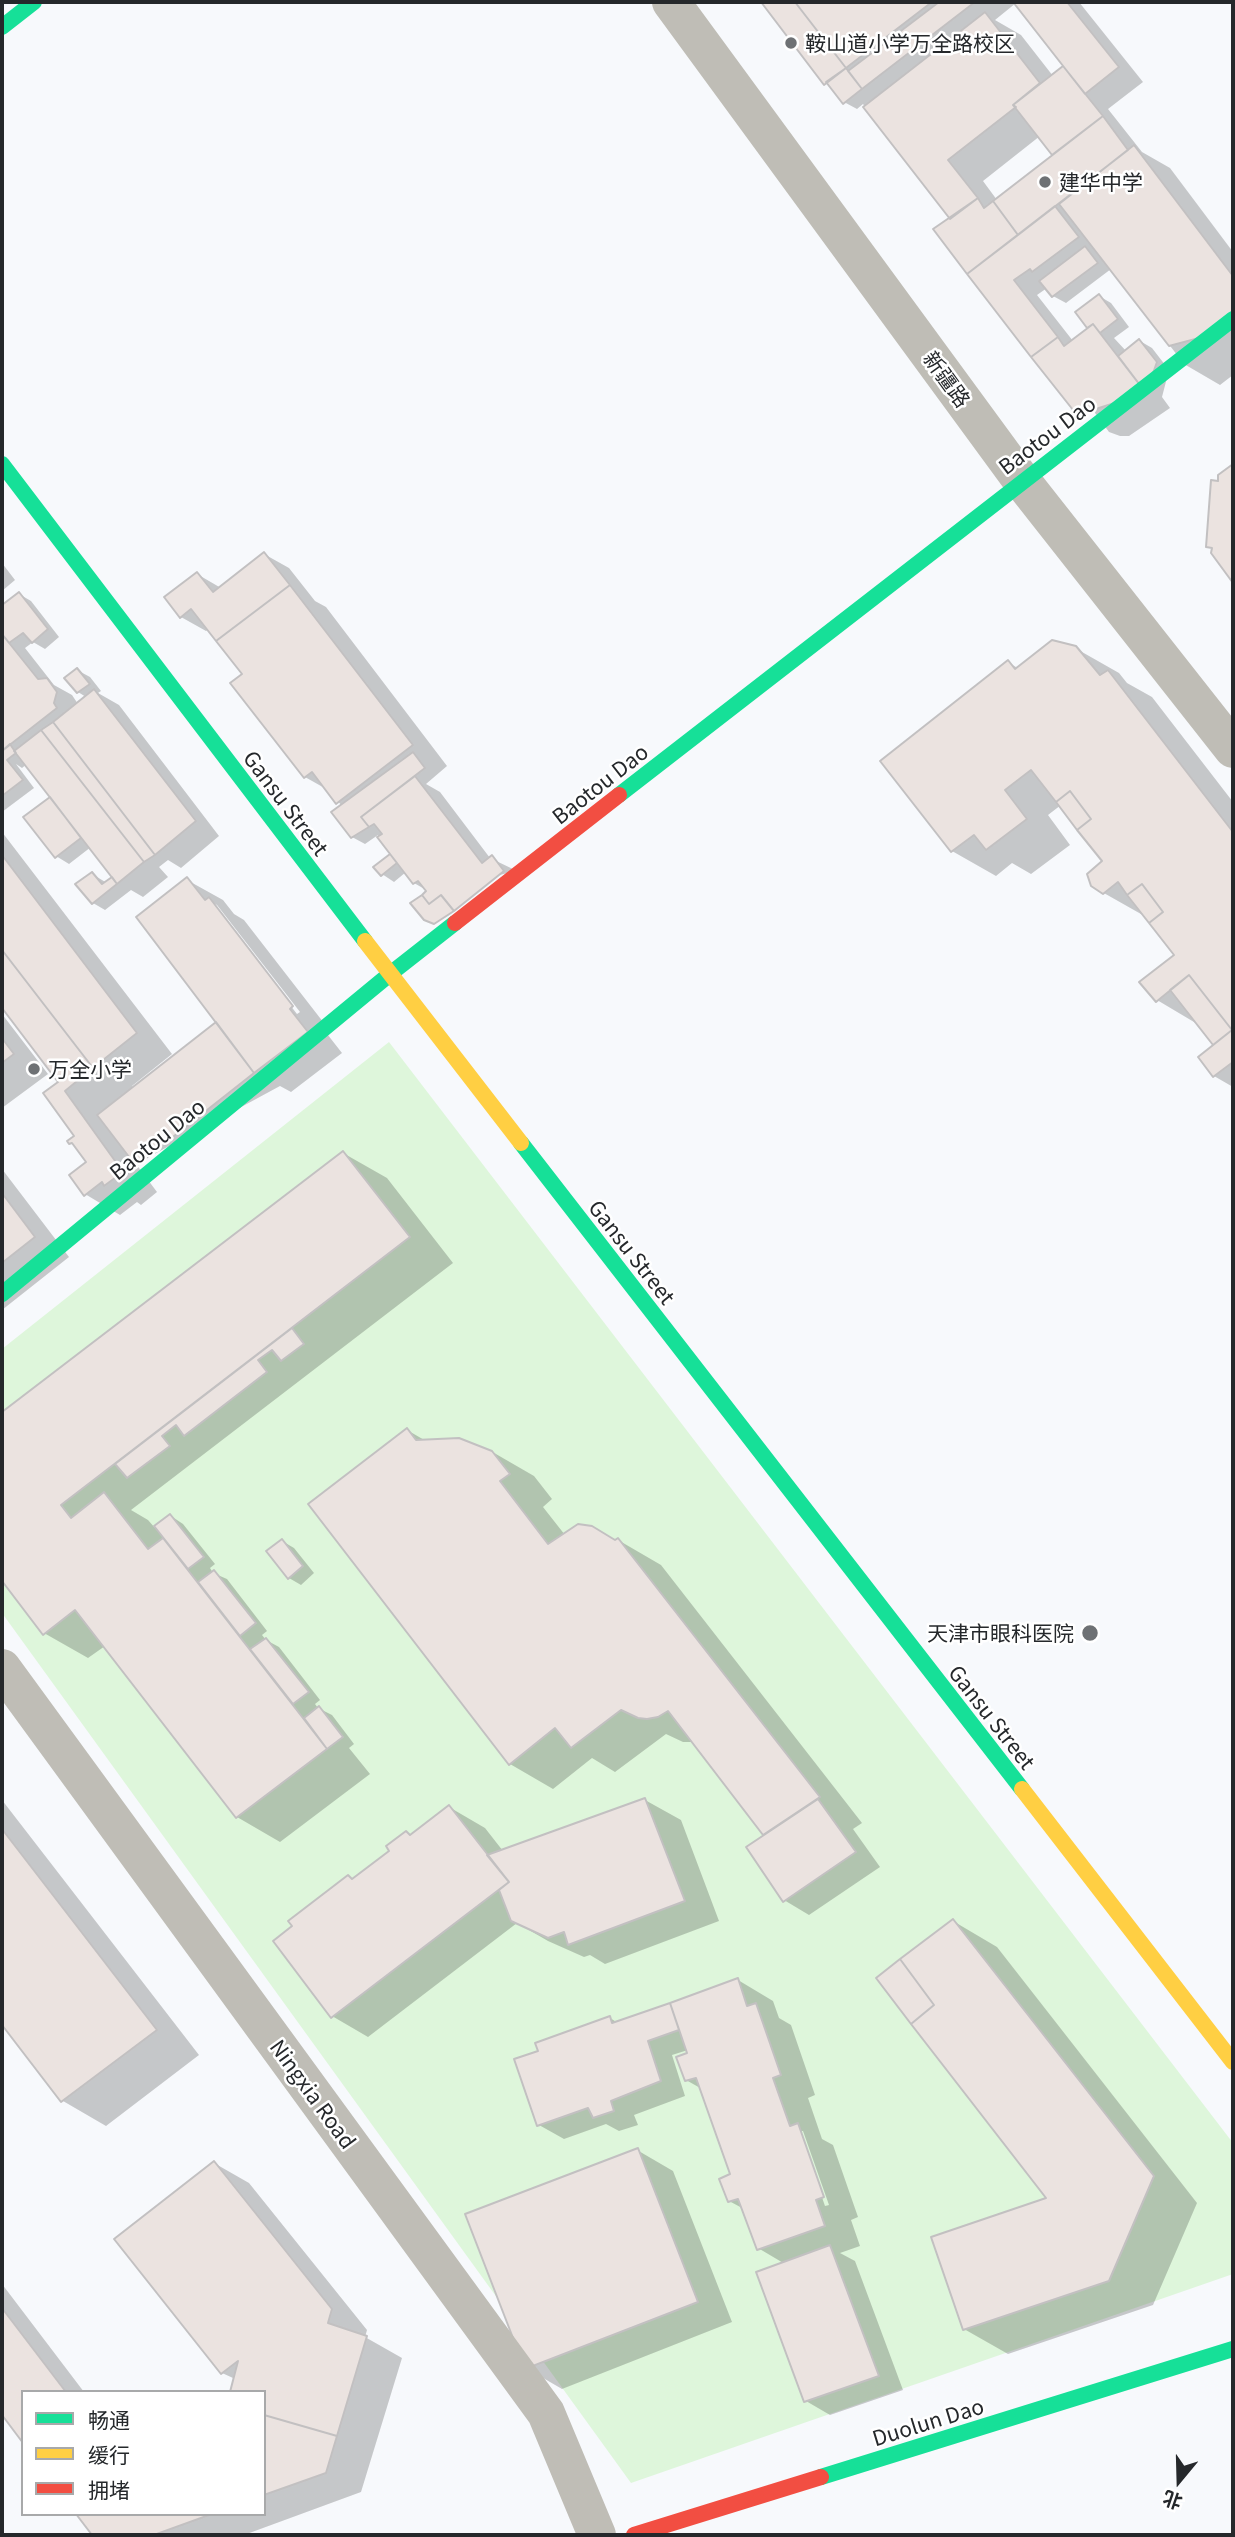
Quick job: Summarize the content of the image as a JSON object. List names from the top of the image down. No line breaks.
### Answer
{"streets":{"street":["新疆路","Baotou Dao","Gansu Street","Ningxia Road","Duolun Dao"]},"crossings":[["新疆路","Baotou Dao"],["Baotou Dao","Gansu Street"]],"places":["鞍山道小学万全路校区","建华中学","万全小学","天津市眼科医院"],"legend":["畅通","缓行","拥堵"],"north":"bottom"}
